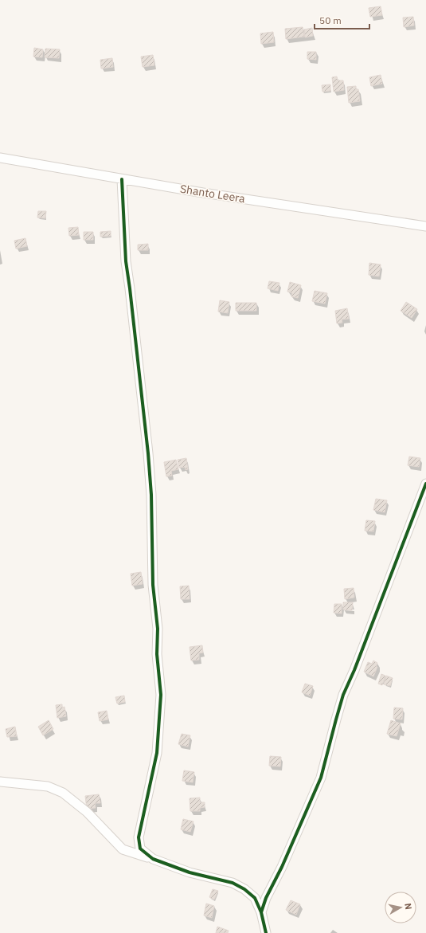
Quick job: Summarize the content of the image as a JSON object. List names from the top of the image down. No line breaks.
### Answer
{"streets":{"street":["Shanto Leera"]},"scale_bar":"50 m","north":"right"}
